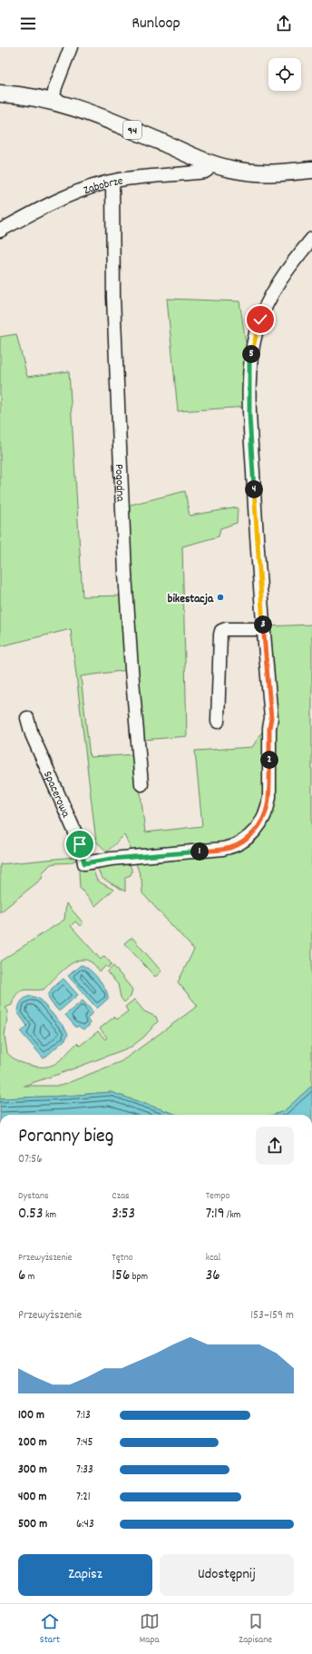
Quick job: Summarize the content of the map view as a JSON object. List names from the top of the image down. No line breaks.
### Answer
{"streets":{"main road":["94"],"street":["Zabobrze","Pogodna","Spacerowa"]},"crossings":[["94","Zabobrze"],["Zabobrze","Pogodna"]],"places":["bikestacja"],"page":{"header":"Runloop","pins":["5","4","3","2","1"],"heading":["Poranny bieg","07:56"],"stats":[["Dystans","0.53 km"],["Czas","3:53"],["Tempo","7:19 /km"],["Przewyższenie","6 m"],["Tętno","156 bpm"],["kcal","36"]],"chart":["Przewyższenie","153–159 m"],"list":[{"name":"100 m","note":"7:13"},{"name":"200 m","note":"7:45"},{"name":"300 m","note":"7:33"},{"name":"400 m","note":"7:21"},{"name":"500 m","note":"6:43"}],"buttons":["Zapisz","Udostępnij"],"tabs":["Start","Mapa","Zapisane"]}}
